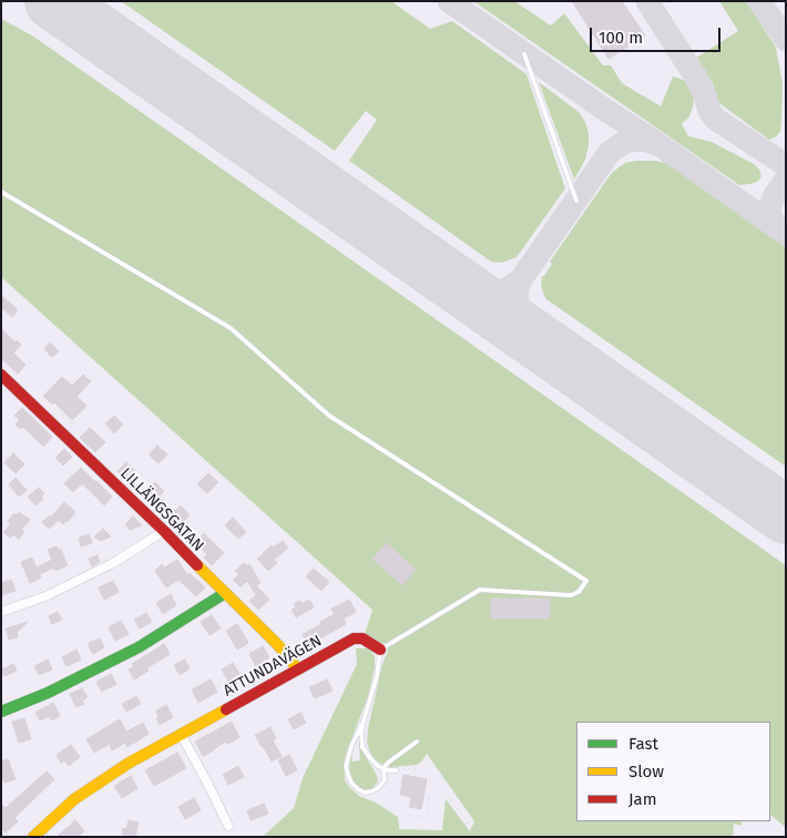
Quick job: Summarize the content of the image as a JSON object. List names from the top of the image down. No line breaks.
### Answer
{"streets":{"street":["LILLÄNGSGATAN","ATTUNDAVÄGEN"]},"crossings":[["LILLÄNGSGATAN","ATTUNDAVÄGEN"]],"legend":["Fast","Slow","Jam"],"scale_bar":"100 m"}
